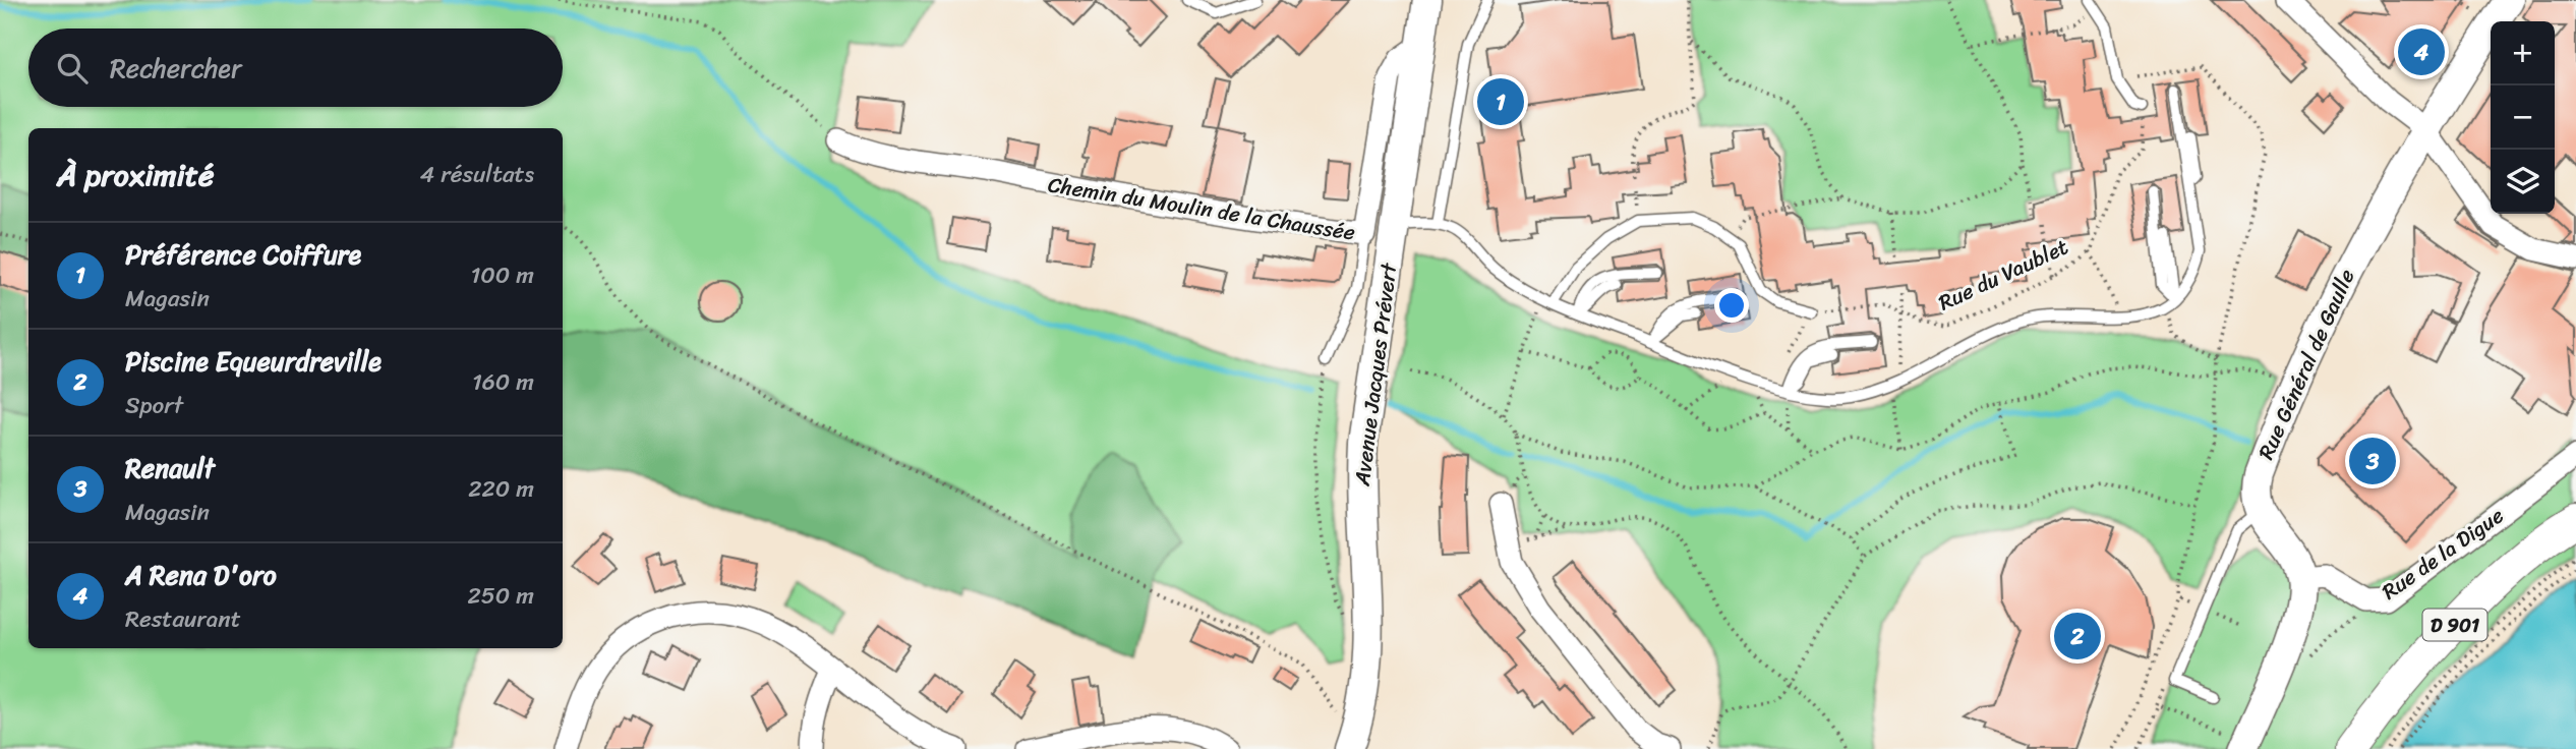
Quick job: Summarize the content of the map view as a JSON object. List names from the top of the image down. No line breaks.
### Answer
{"streets":{"main road":["Rue Général de Gaulle","Avenue Jacques Prévert","D 901"],"street":["Chemin du Moulin de la Chaussée","Rue de la Digue"],"path":["Rue du Vaublet"]},"crossings":[["Chemin du Moulin de la Chaussée","Avenue Jacques Prévert"],["Rue Général de Gaulle","Rue de la Digue"]],"page":{"map_buttons":["+","−"],"pins":["4","1","3","2"],"search":"Rechercher","heading":["À proximité","4 résultats"],"list":[{"mark":"1","name":"Préférence Coiffure","note":"Magasin","value":"100 m"},{"mark":"2","name":"Piscine Equeurdreville","note":"Sport","value":"160 m"},{"mark":"3","name":"Renault","note":"Magasin","value":"220 m"},{"mark":"4","name":"A Rena D'oro","note":"Restaurant","value":"250 m"}]}}
